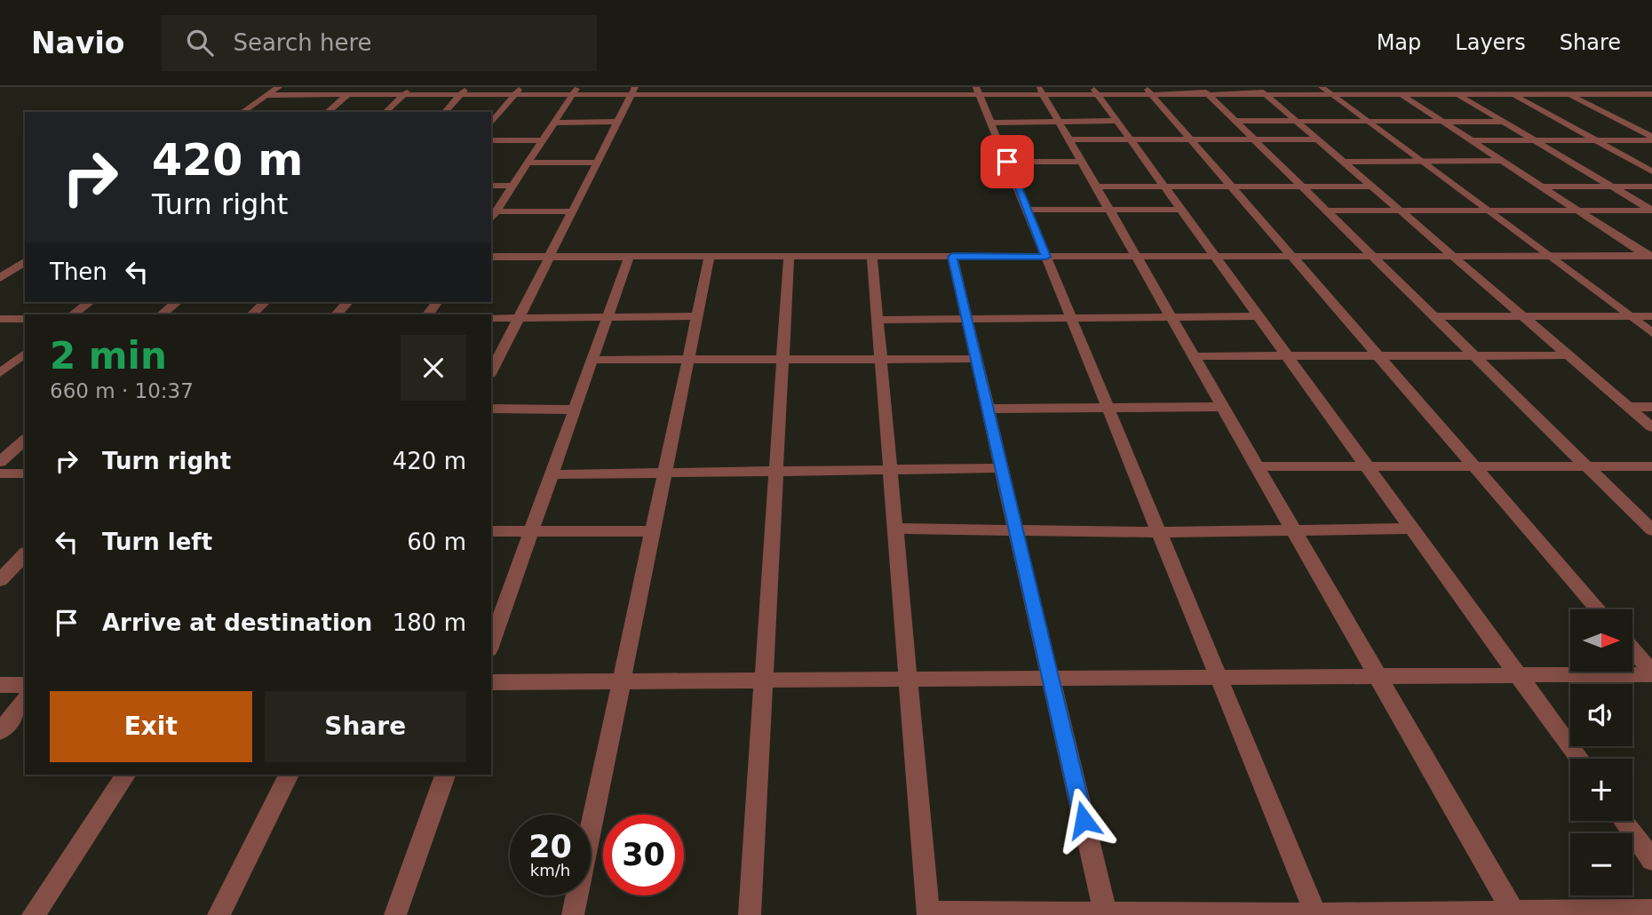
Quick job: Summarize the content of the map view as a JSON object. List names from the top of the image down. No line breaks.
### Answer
{"north":"right","page":{"header":"Navio","search":"Search here","nav":["Map","Layers","Share"],"turn":["420 m","Turn right"],"then":"Then","heading":["2 min","660 m · 10:37"],"list":[{"name":"Turn right","value":"420 m"},{"name":"Turn left","value":"60 m"},{"name":"Arrive at destination","value":"180 m"}],"map_buttons":["+","−"],"buttons":["Exit","Share"],"speed":"20 km/h","limit":"30"}}
